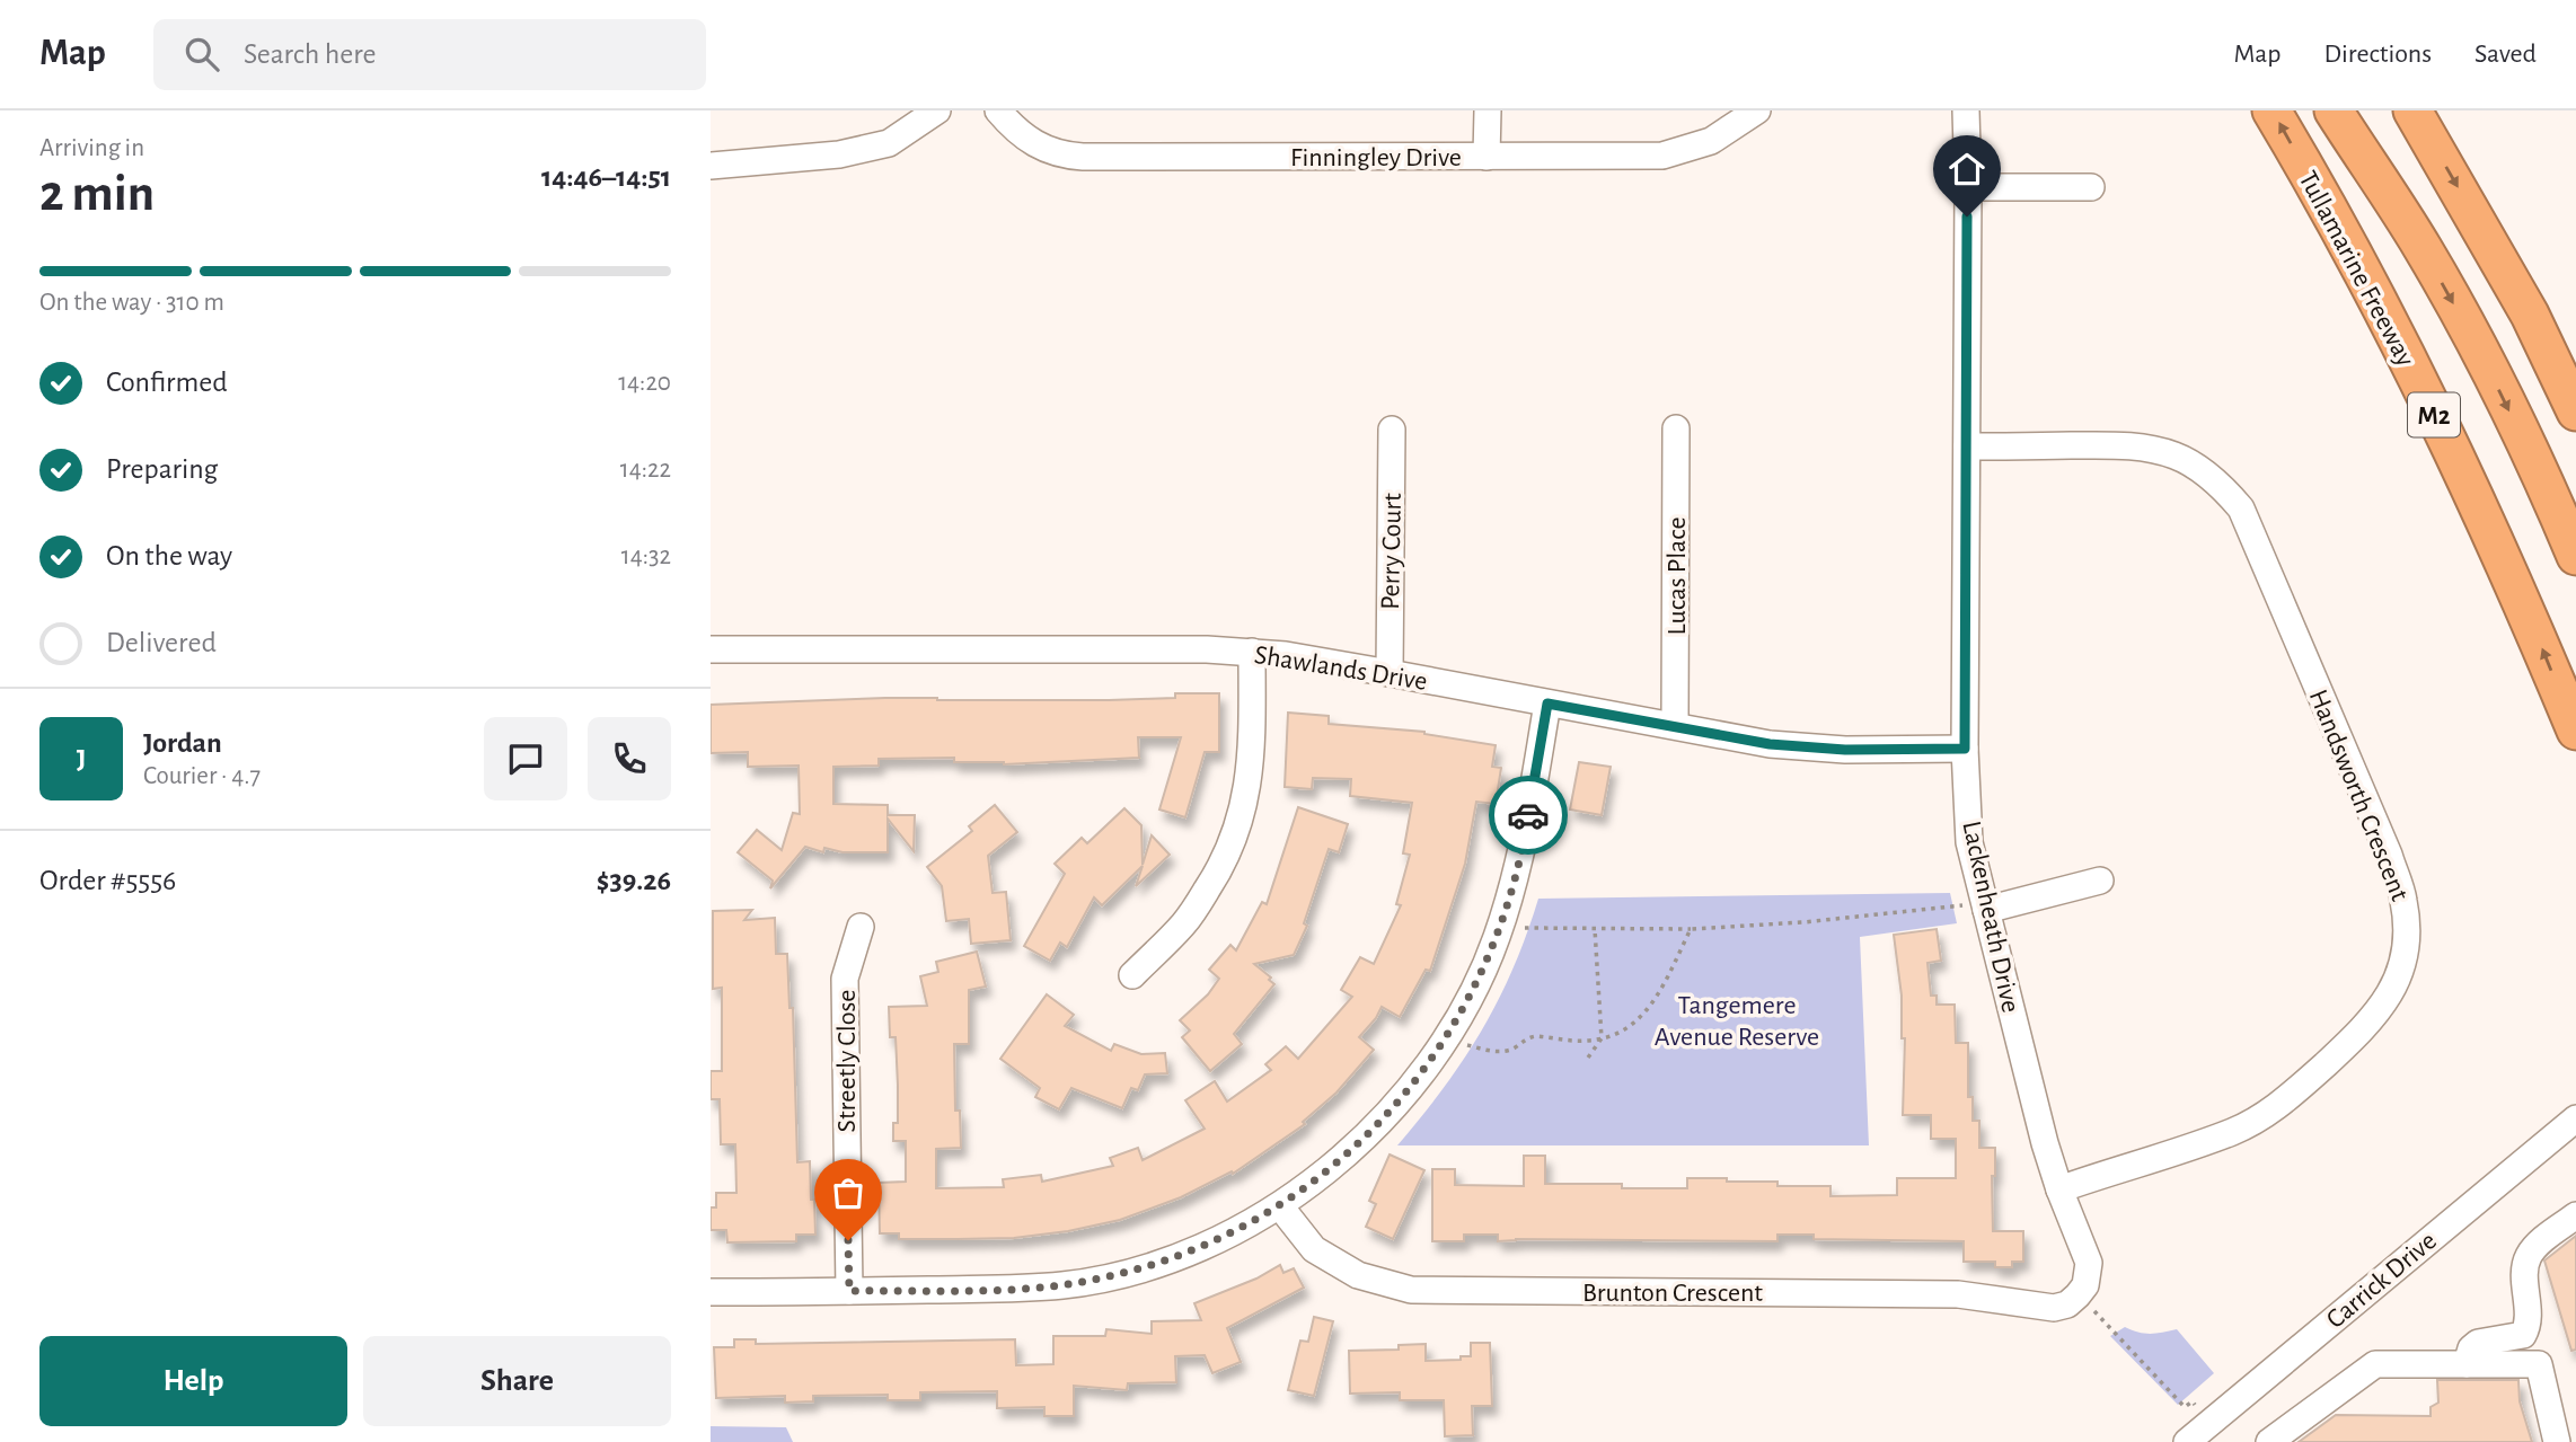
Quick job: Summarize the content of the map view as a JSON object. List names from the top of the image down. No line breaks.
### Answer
{"streets":{"highway":["Tullamarine Freeway","M2"],"street":["Finningley Drive","Perry Court","Lucas Place","Shawlands Drive","Handsworth Crescent","Lackenheath Drive","Streetly Close","Carrick Drive","Brunton Crescent"]},"crossings":[["Perry Court","Shawlands Drive"],["Lucas Place","Shawlands Drive"],["Shawlands Drive","Lackenheath Drive"],["Handsworth Crescent","Lackenheath Drive"],["Lackenheath Drive","Brunton Crescent"]],"parks":["Tangemere Avenue Reserve"],"page":{"header":"Map","search":"Search here","nav":["Map","Directions","Saved"],"heading":["2 min","Arriving in","14:46–14:51"],"panel":["Jordan","Courier · 4.7","Order #5556","$39.26"],"bar":"On the way · 310 m","list":[["Confirmed","14:20"],["Preparing","14:22"],["On the way","14:32"],"Delivered"],"round":"J","buttons":["Help","Share"]}}
